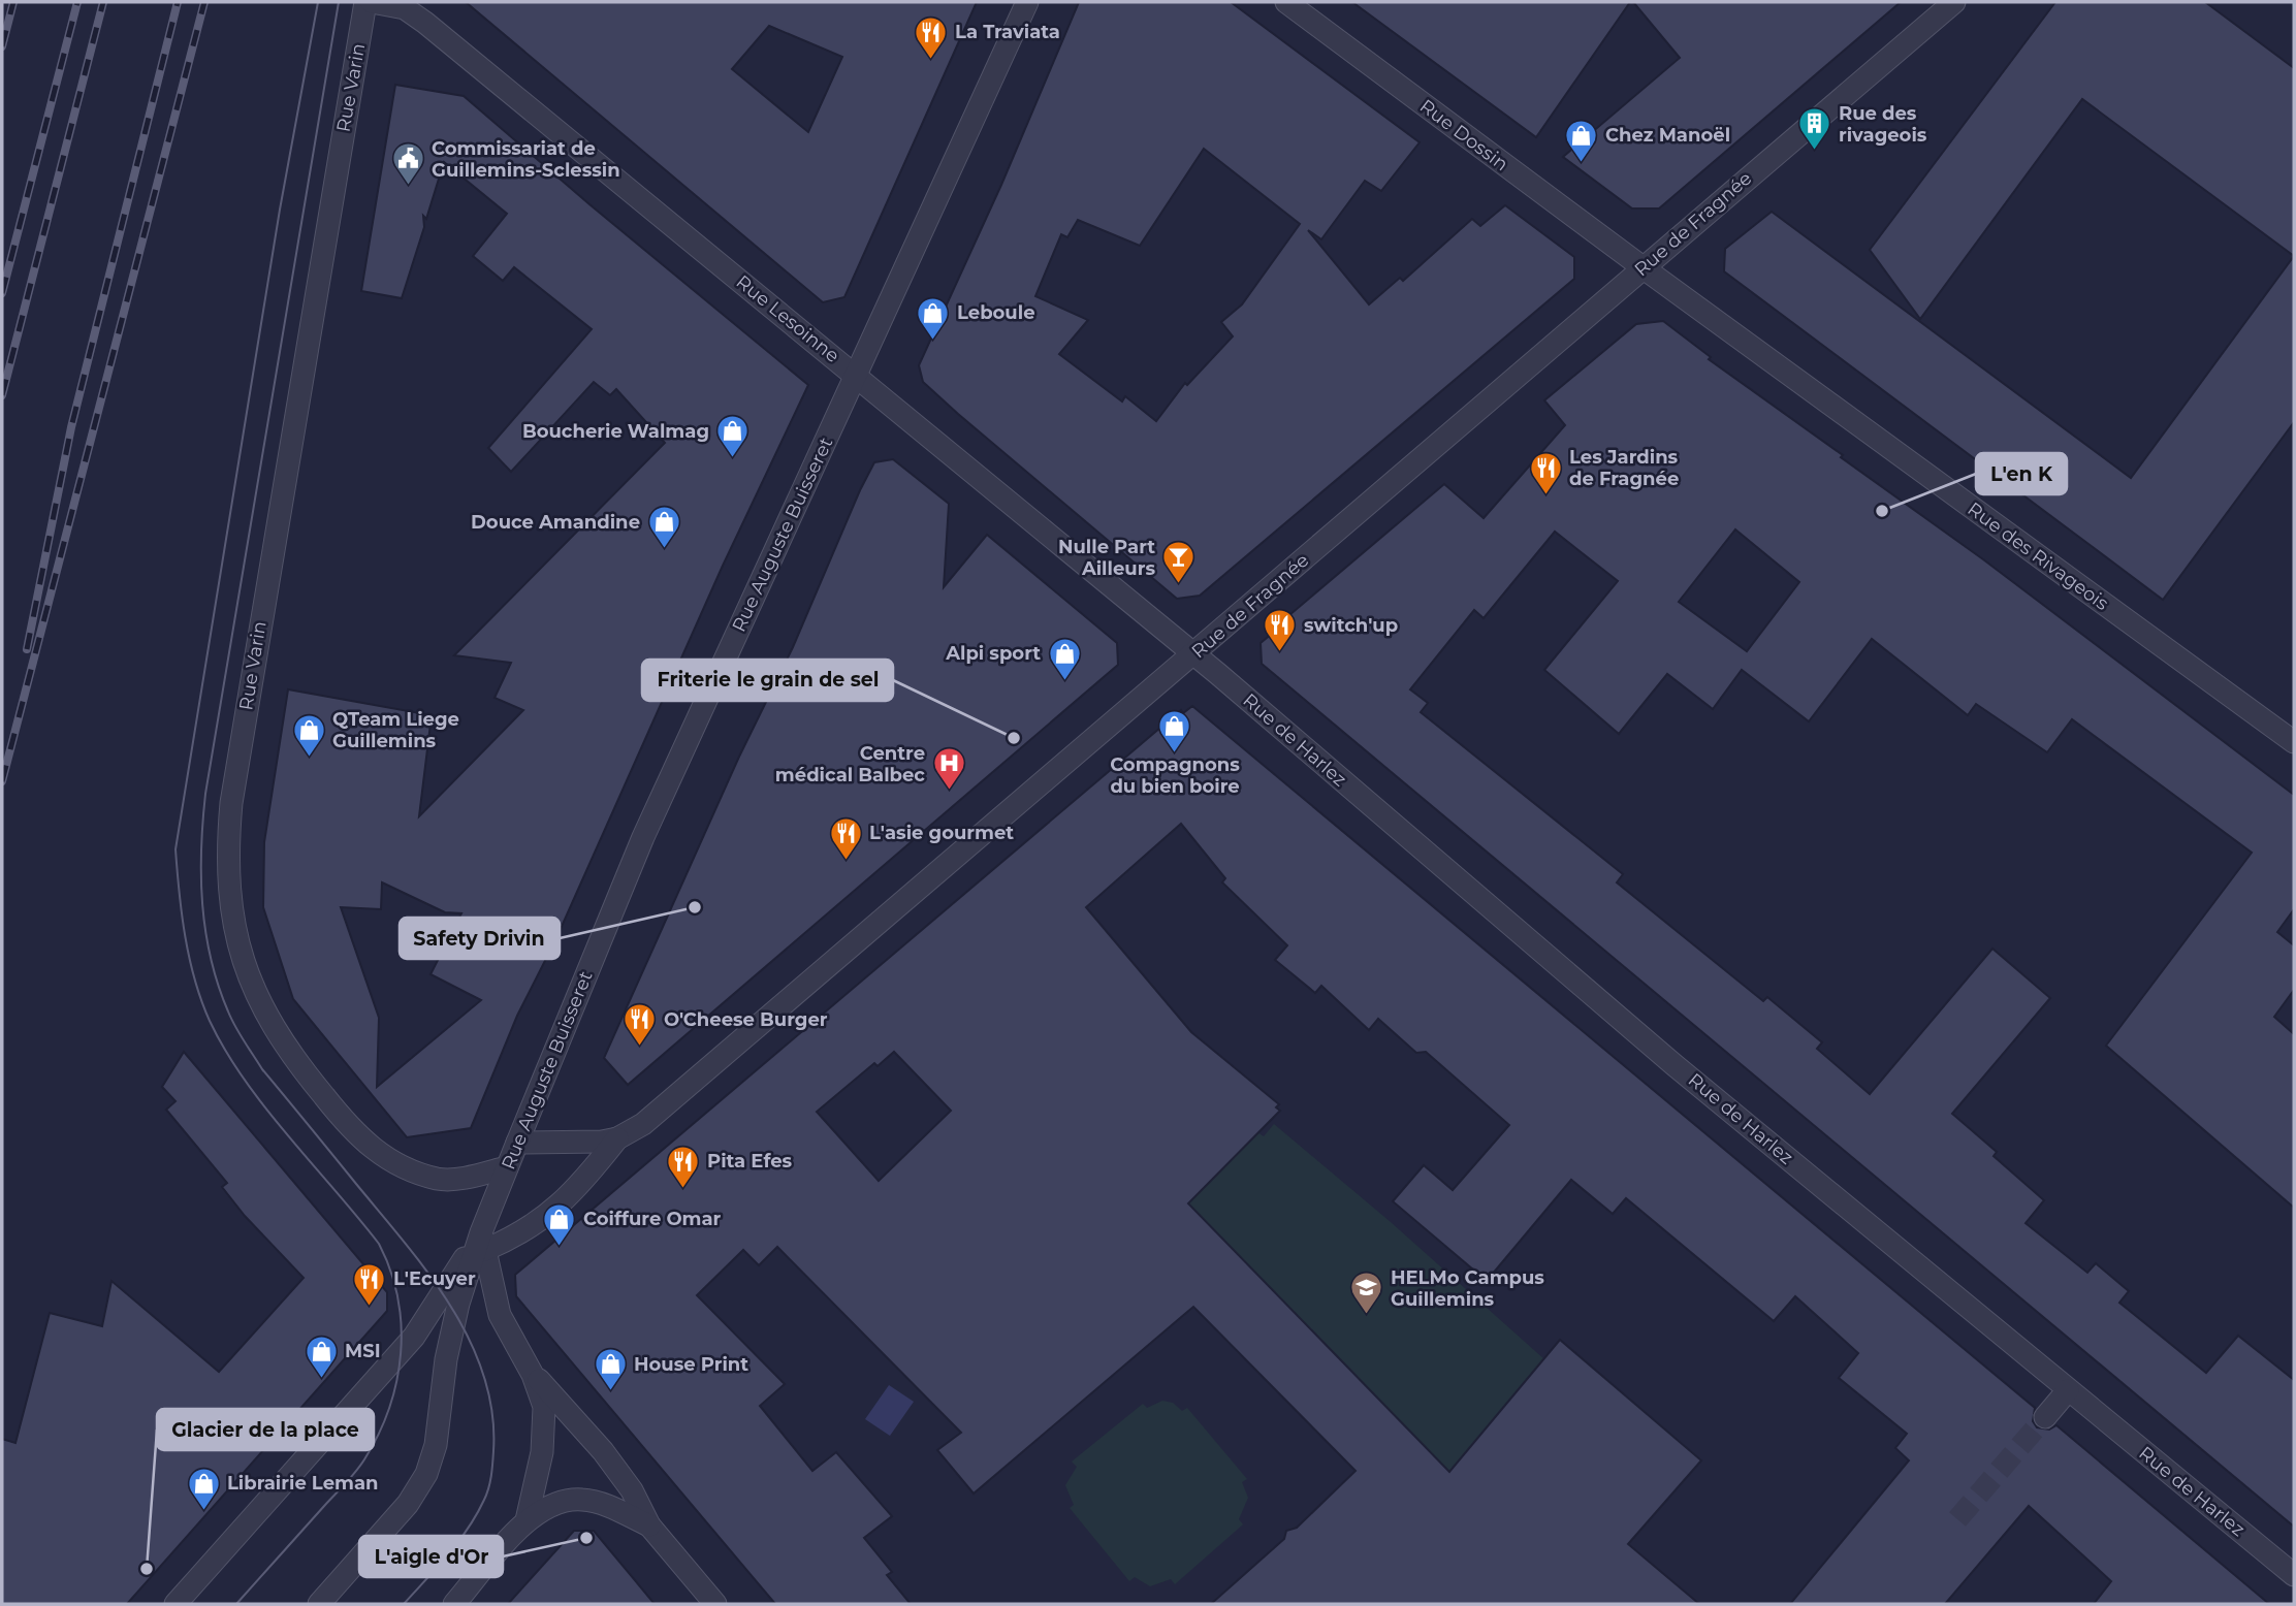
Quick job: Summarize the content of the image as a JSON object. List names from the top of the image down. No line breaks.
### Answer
{"streets":{"street":["Rue Varin","Rue Dossin","Rue de Fragnée","Rue Lesoinne","Rue Auguste Buisseret","Rue des Rivageois","Rue de Harlez"]},"crossings":[["Rue Varin","Rue Auguste Buisseret"],["Rue Dossin","Rue de Fragnée"],["Rue Dossin","Rue des Rivageois"],["Rue de Fragnée","Rue Lesoinne"],["Rue de Fragnée","Rue des Rivageois"],["Rue de Fragnée","Rue de Harlez"],["Rue Lesoinne","Rue Auguste Buisseret"],["Rue Lesoinne","Rue de Harlez"]],"places":{"restaurant":["La Traviata","Les Jardins de Fragnée","switch'up","L'asie gourmet","O'Cheese Burger","Pita Efes","L'Ecuyer"],"building":["Rue des rivageois"],"shop":["Chez Manoël","Leboule","Boucherie Walmag","Douce Amandine","Alpi sport","Compagnons du bien boire","QTeam Liege Guillemins","Coiffure Omar","MSI","House Print","Librairie Leman"],"public building":["Commissariat de Guillemins-Sclessin"],"other":["L'en K","Friterie le grain de sel","Safety Drivin","L'aigle d'Or","Glacier de la place"],"bar":["Nulle Part Ailleurs"],"hospital":["Centre médical Balbec"],"school or university":["HELMo Campus Guillemins"]}}
